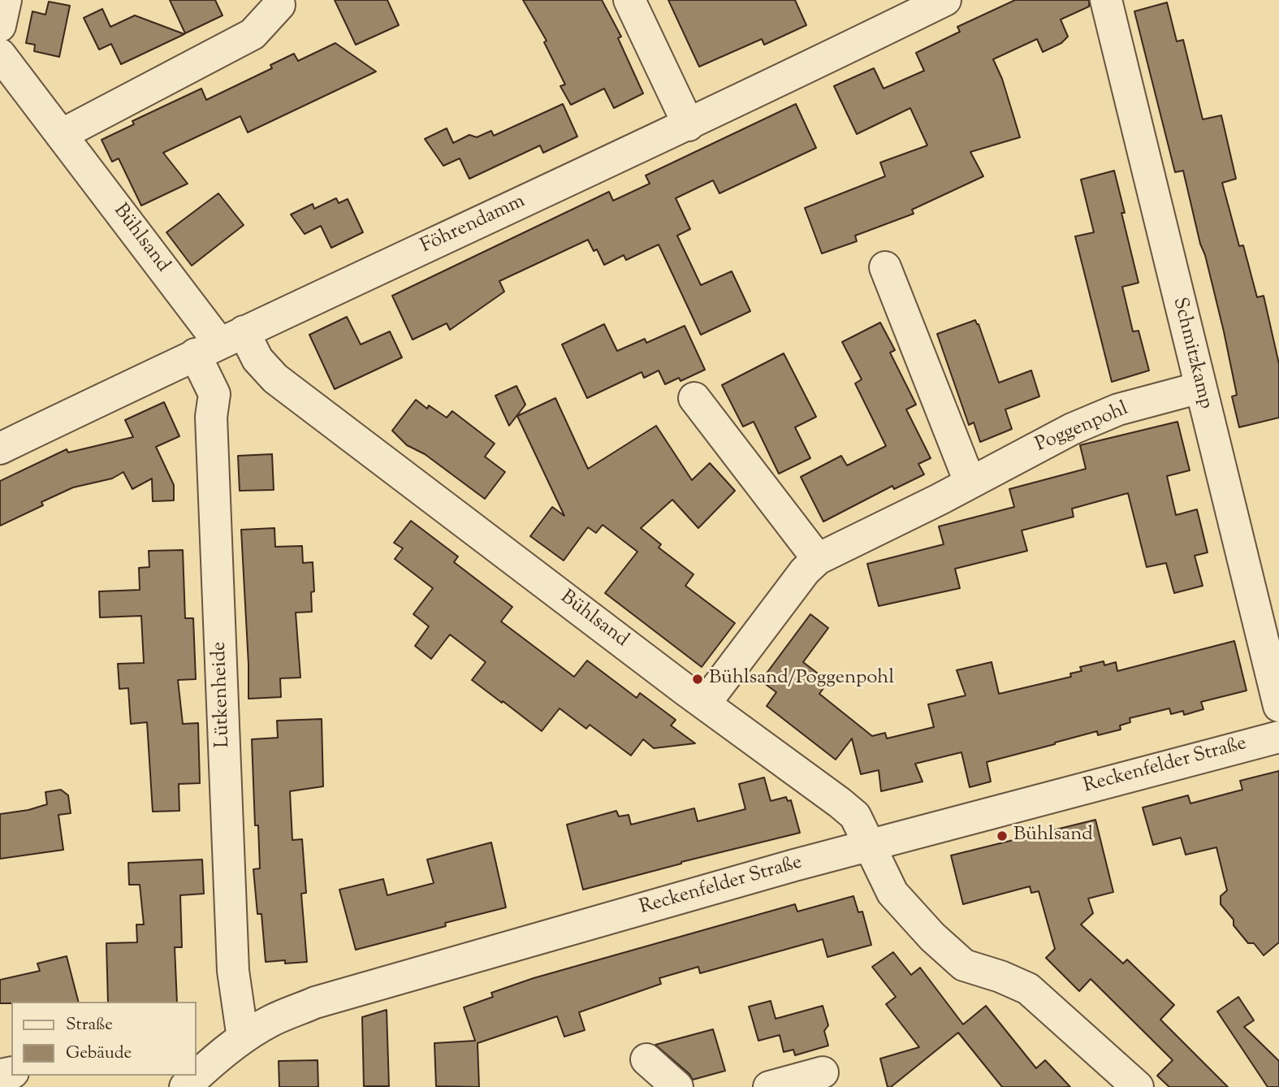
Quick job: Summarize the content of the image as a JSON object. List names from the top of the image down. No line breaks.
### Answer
{"streets":{"street":["Föhrendamm","Bühlsand","Schmitzkamp","Poggenpohl","Lütkenheide","Reckenfelder Straße"]},"crossings":[["Föhrendamm","Bühlsand"],["Föhrendamm","Lütkenheide"],["Bühlsand","Poggenpohl"],["Bühlsand","Lütkenheide"],["Bühlsand","Reckenfelder Straße"],["Schmitzkamp","Poggenpohl"],["Lütkenheide","Reckenfelder Straße"]],"places":["Bühlsand/Poggenpohl","Bühlsand"],"legend":["Straße","Gebäude"]}
